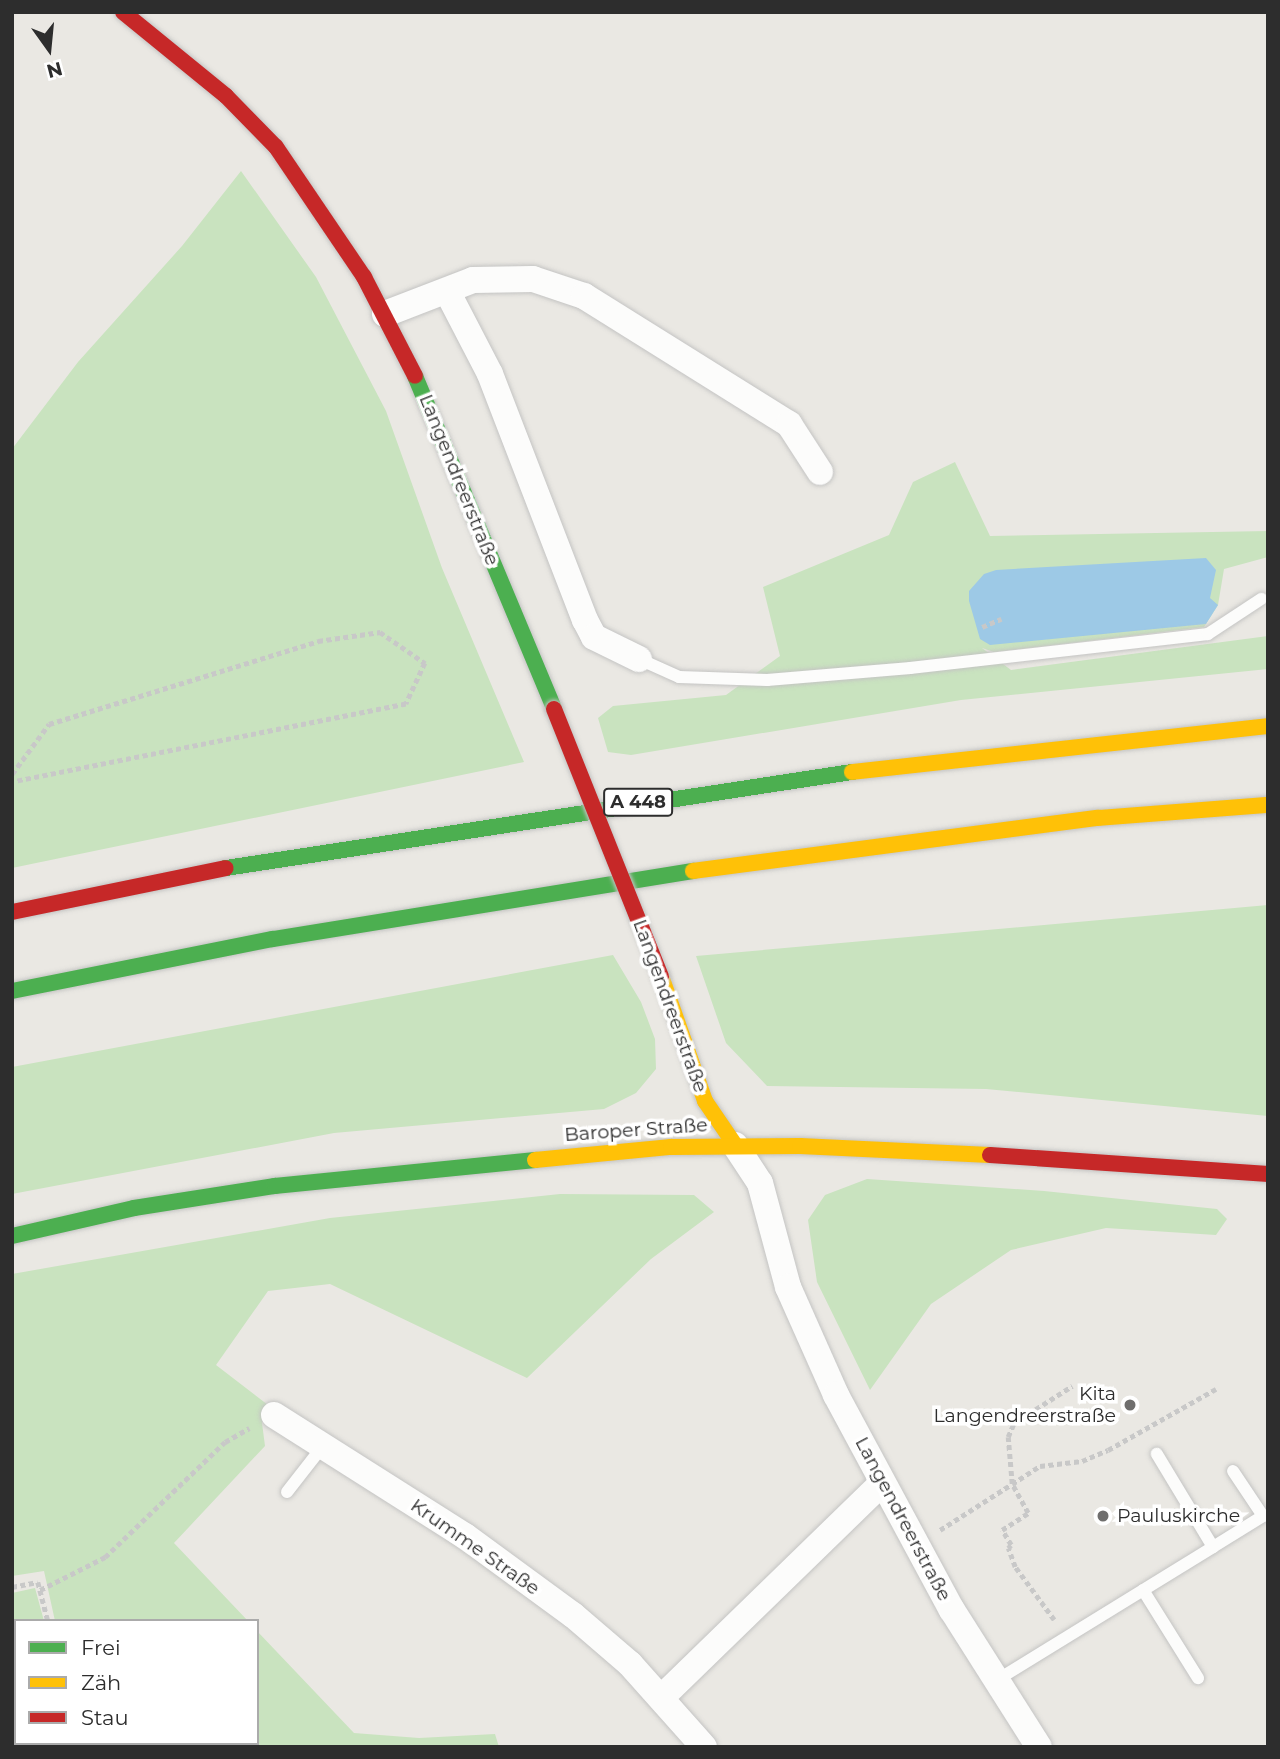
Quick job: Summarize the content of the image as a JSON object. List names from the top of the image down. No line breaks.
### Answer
{"streets":{"main road":["Langendreerstraße","A 448","Baroper Straße"],"street":["Krumme Straße"]},"crossings":[["Langendreerstraße","Baroper Straße"]],"places":["Kita Langendreerstraße","Pauluskirche"],"legend":["Frei","Zäh","Stau"],"north":"bottom"}
